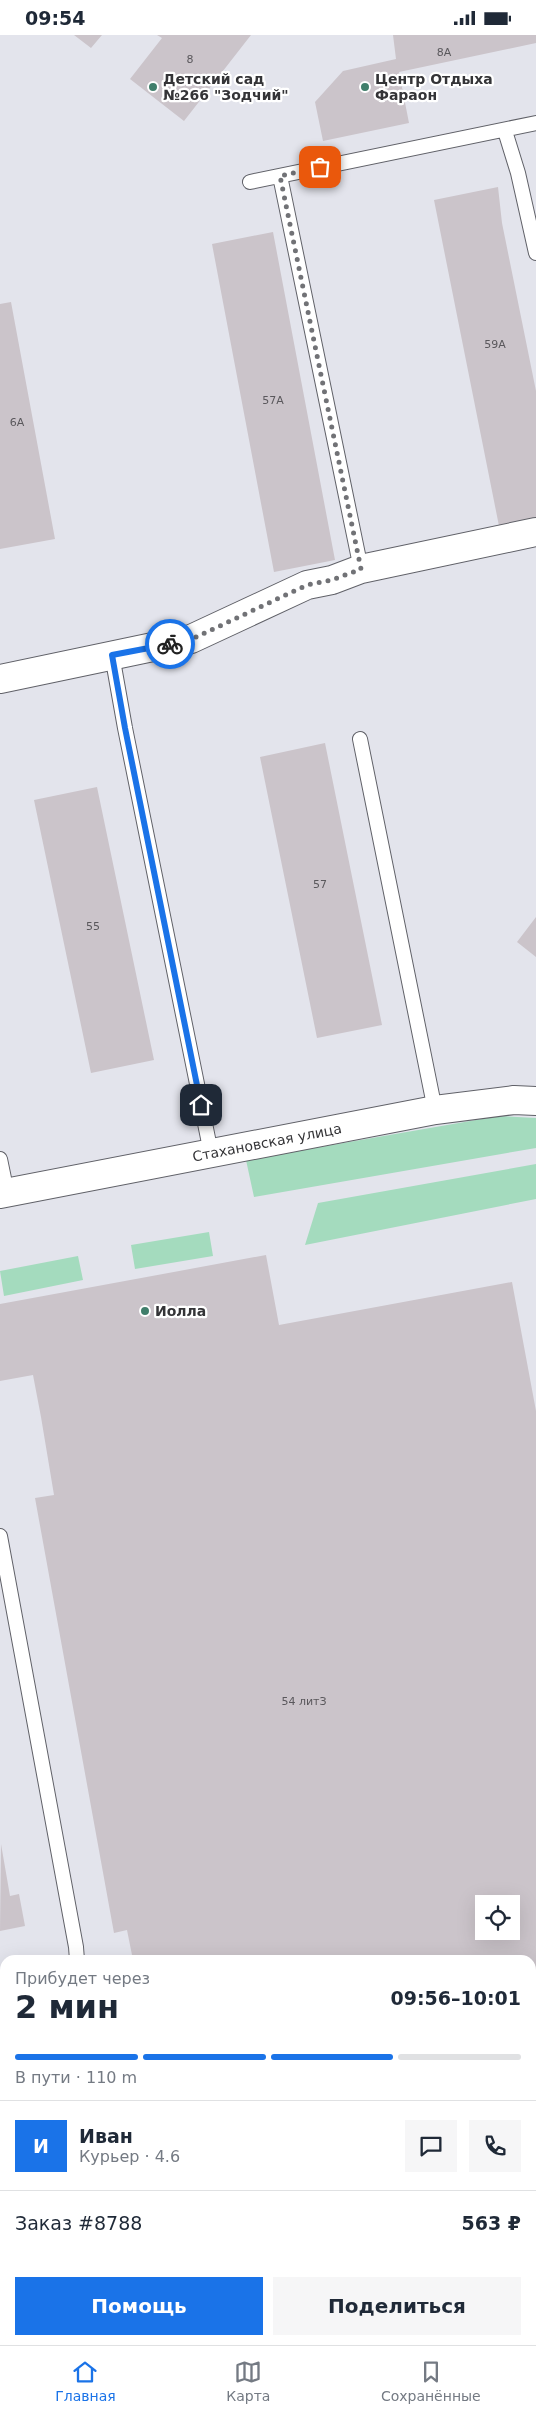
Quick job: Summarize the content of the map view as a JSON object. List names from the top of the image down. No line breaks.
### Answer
{"streets":{"street":["Стахановская улица"]},"places":["Детский сад №266 \"Зодчий\"","Центр Отдыха Фараон","Иолла"],"house_numbers":["8А","8","59А","57А","6А","57","55","54 литЗ"],"page":{"status":"09:54","heading":["2 мин","Прибудет через","09:56–10:01"],"panel":["Иван","Курьер · 4.6","Заказ #8788","563 ₽"],"bar":"В пути · 110 m","round":"И","buttons":["Помощь","Поделиться"],"tabs":["Главная","Карта","Сохранённые"]}}
